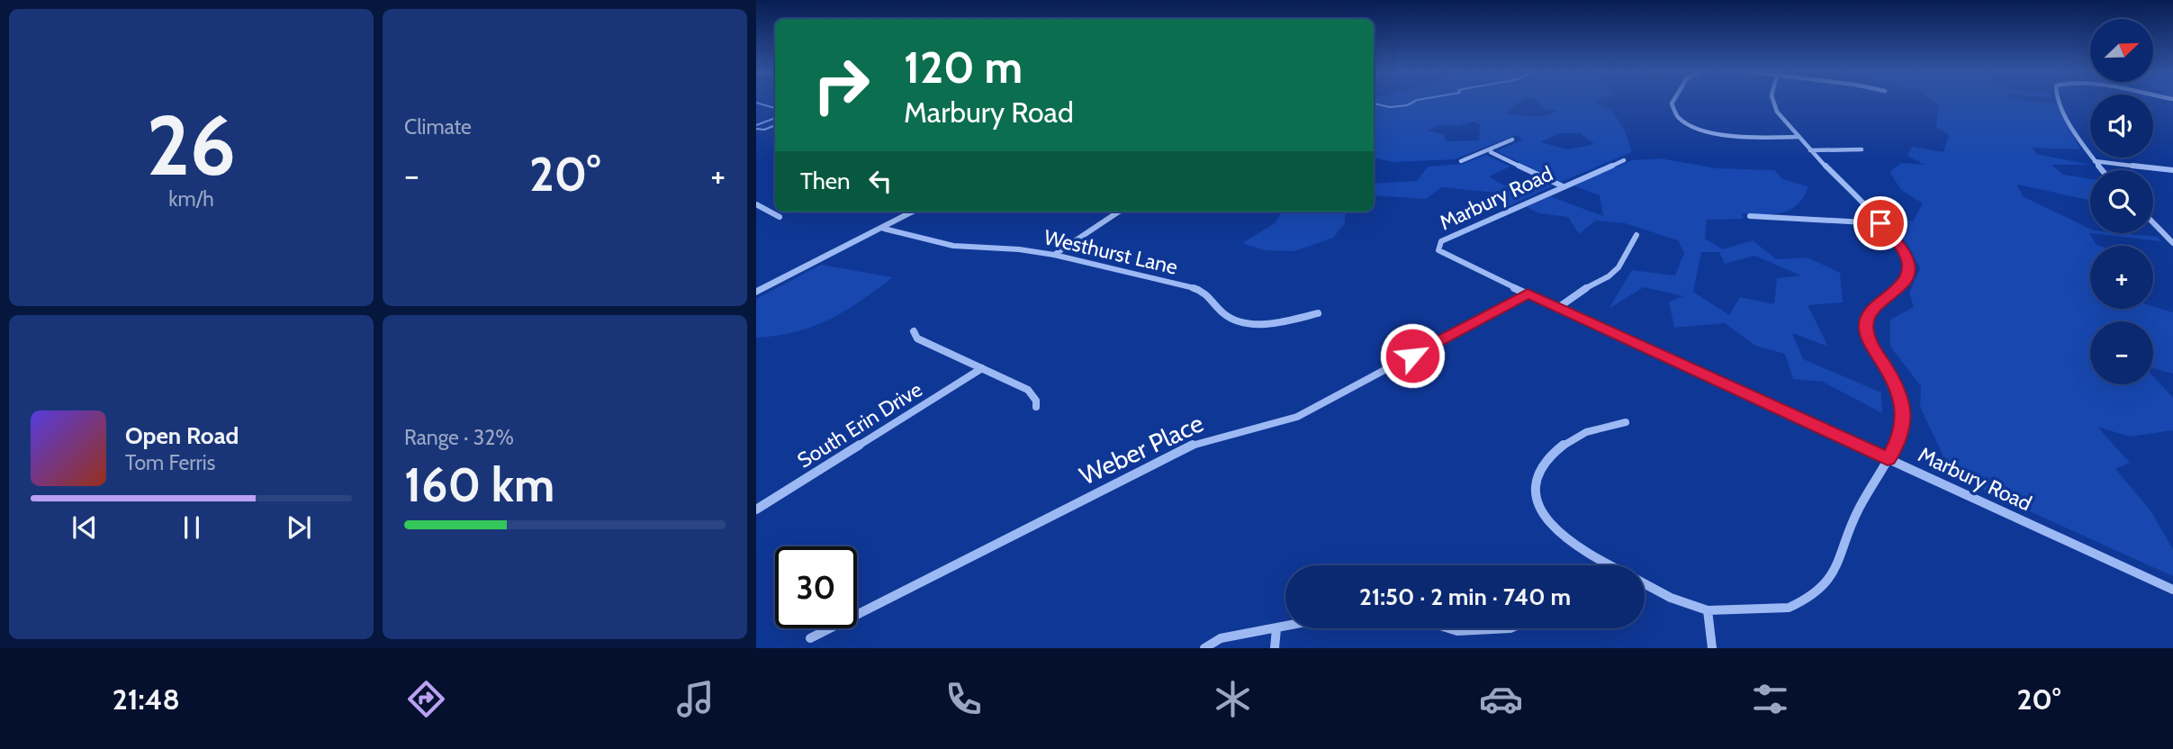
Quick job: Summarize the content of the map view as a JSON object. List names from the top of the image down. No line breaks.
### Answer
{"streets":{"street":["Marbury Road","Westhurst Lane","South Erin Drive","Weber Place"]},"crossings":[["Marbury Road","Weber Place"]],"north":"top right","page":{"tile":[["26","km/h"],"Climate",["Range · 32%","160 km"]],"map_buttons":["+","−"],"turn":["120 m","Marbury Road"],"heat":["−","20°","+"],"then":"Then","song":["Open Road","Tom Ferris"],"limit":"30","trip":"21:50 · 2 min · 740 m","tabs":["21:48","20°"]}}
